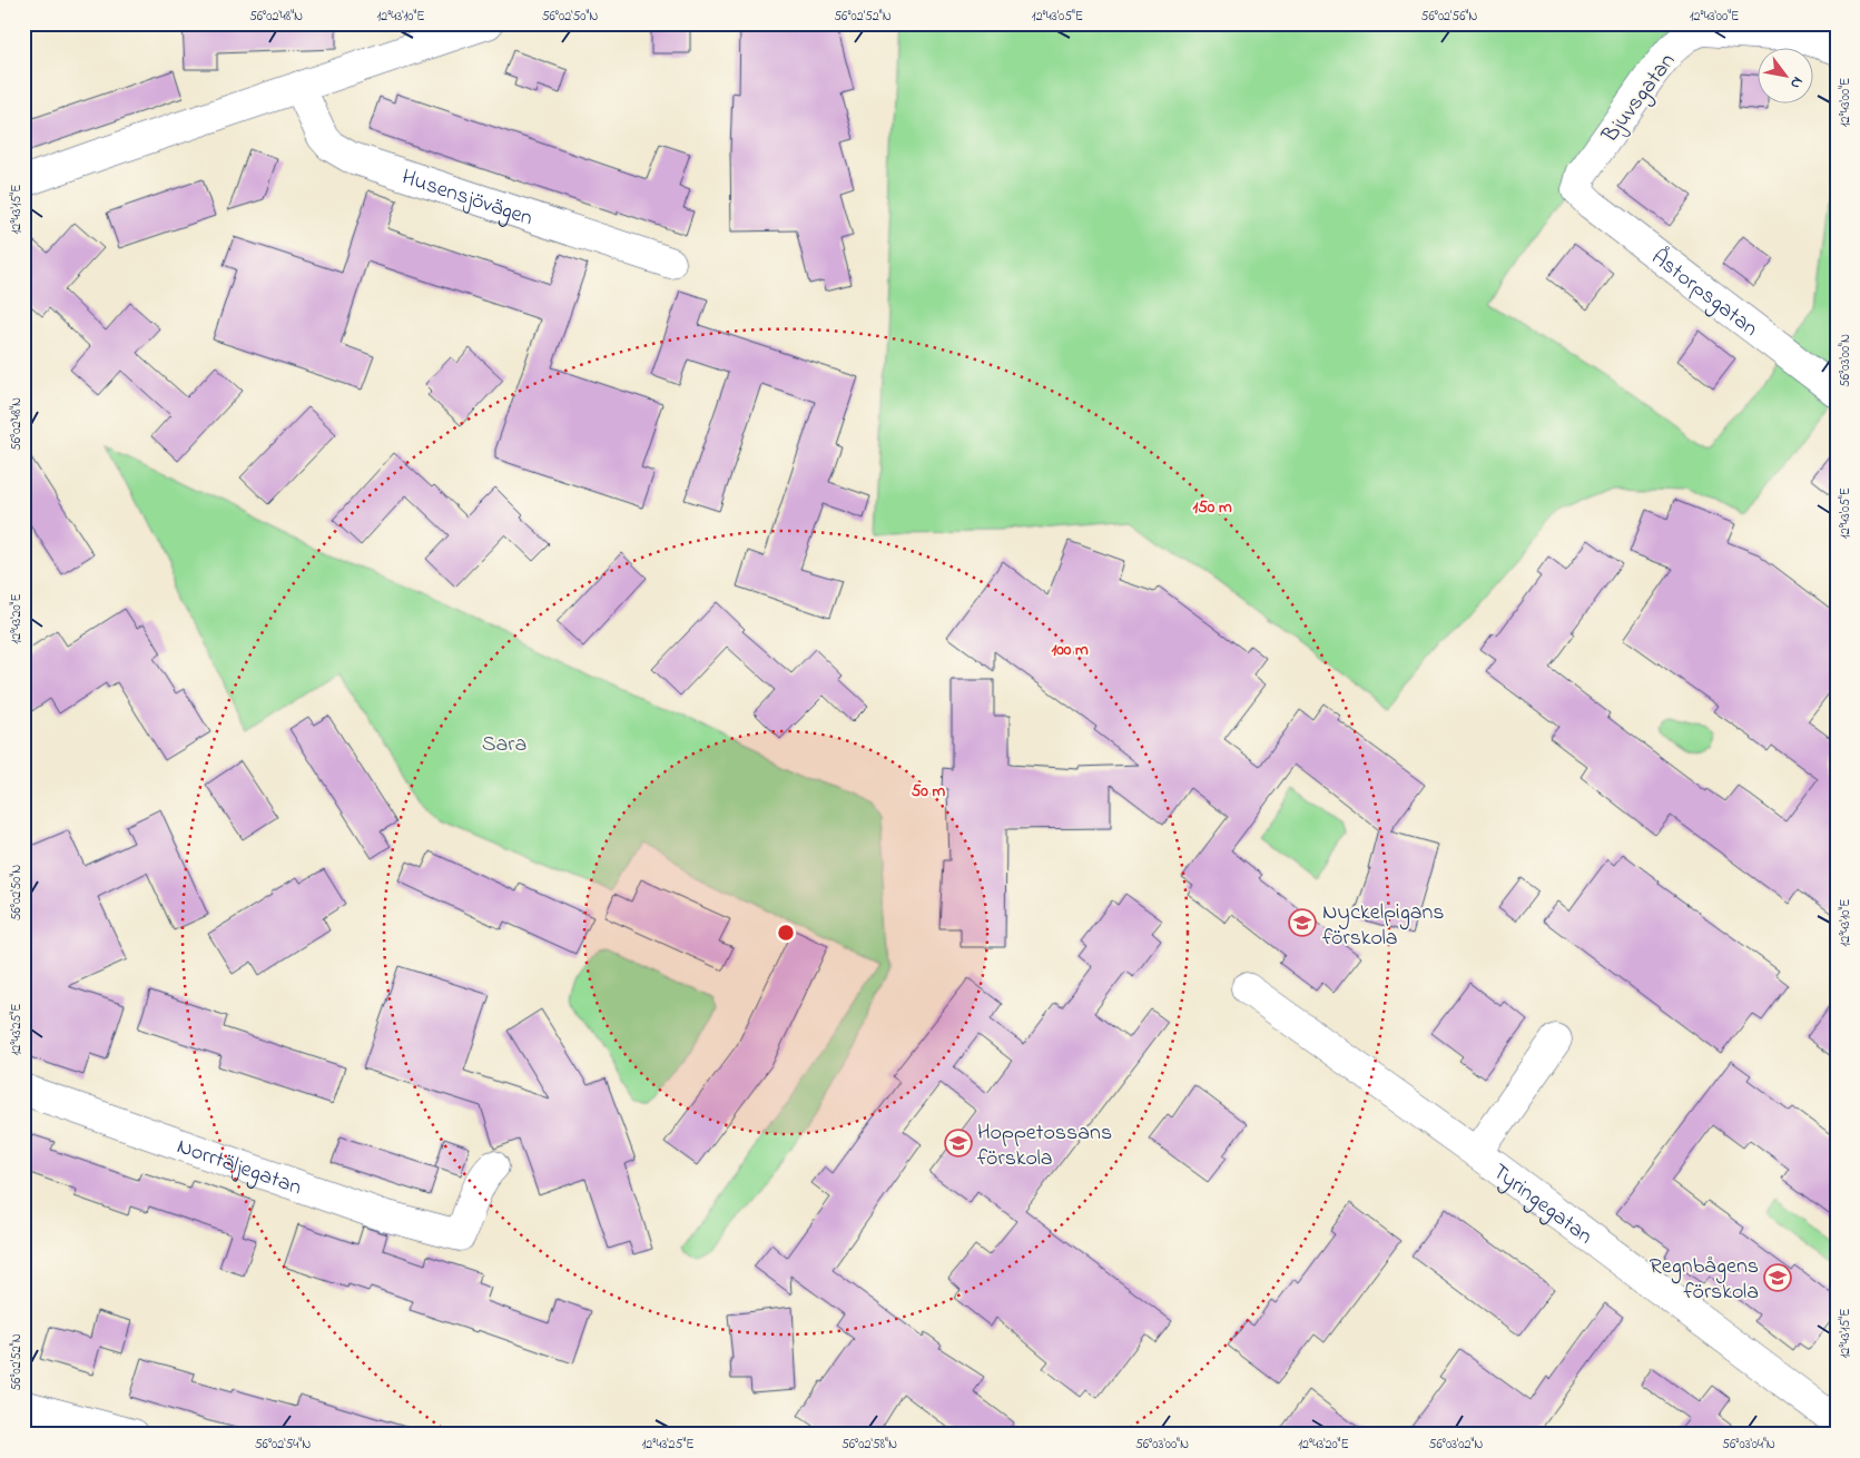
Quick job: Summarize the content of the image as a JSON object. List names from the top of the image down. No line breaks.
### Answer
{"streets":{"street":["Bjuvsgatan","Husensjövägen","Åstorpsgatan","Norrtäljegatan","Tyringegatan"]},"crossings":[["Bjuvsgatan","Åstorpsgatan"]],"parks":["Sara"],"places":{"school or university":["Nyckelpigans förskola","Hoppetossans förskola","Regnbågens förskola"]},"north":"bottom right","coordinates":["56°02'48\"N","12°43'10\"E","56°02'50\"N","56°02'52\"N","12°43'05\"E","56°02'56\"N","12°43'00\"E","12°43'15\"E","56°03'00\"N","12°43'20\"E","12°43'25\"E","56°02'54\"N","56°02'58\"N","56°03'02\"N","56°03'04\"N"],"rings":["150 m","100 m","50 m"]}
